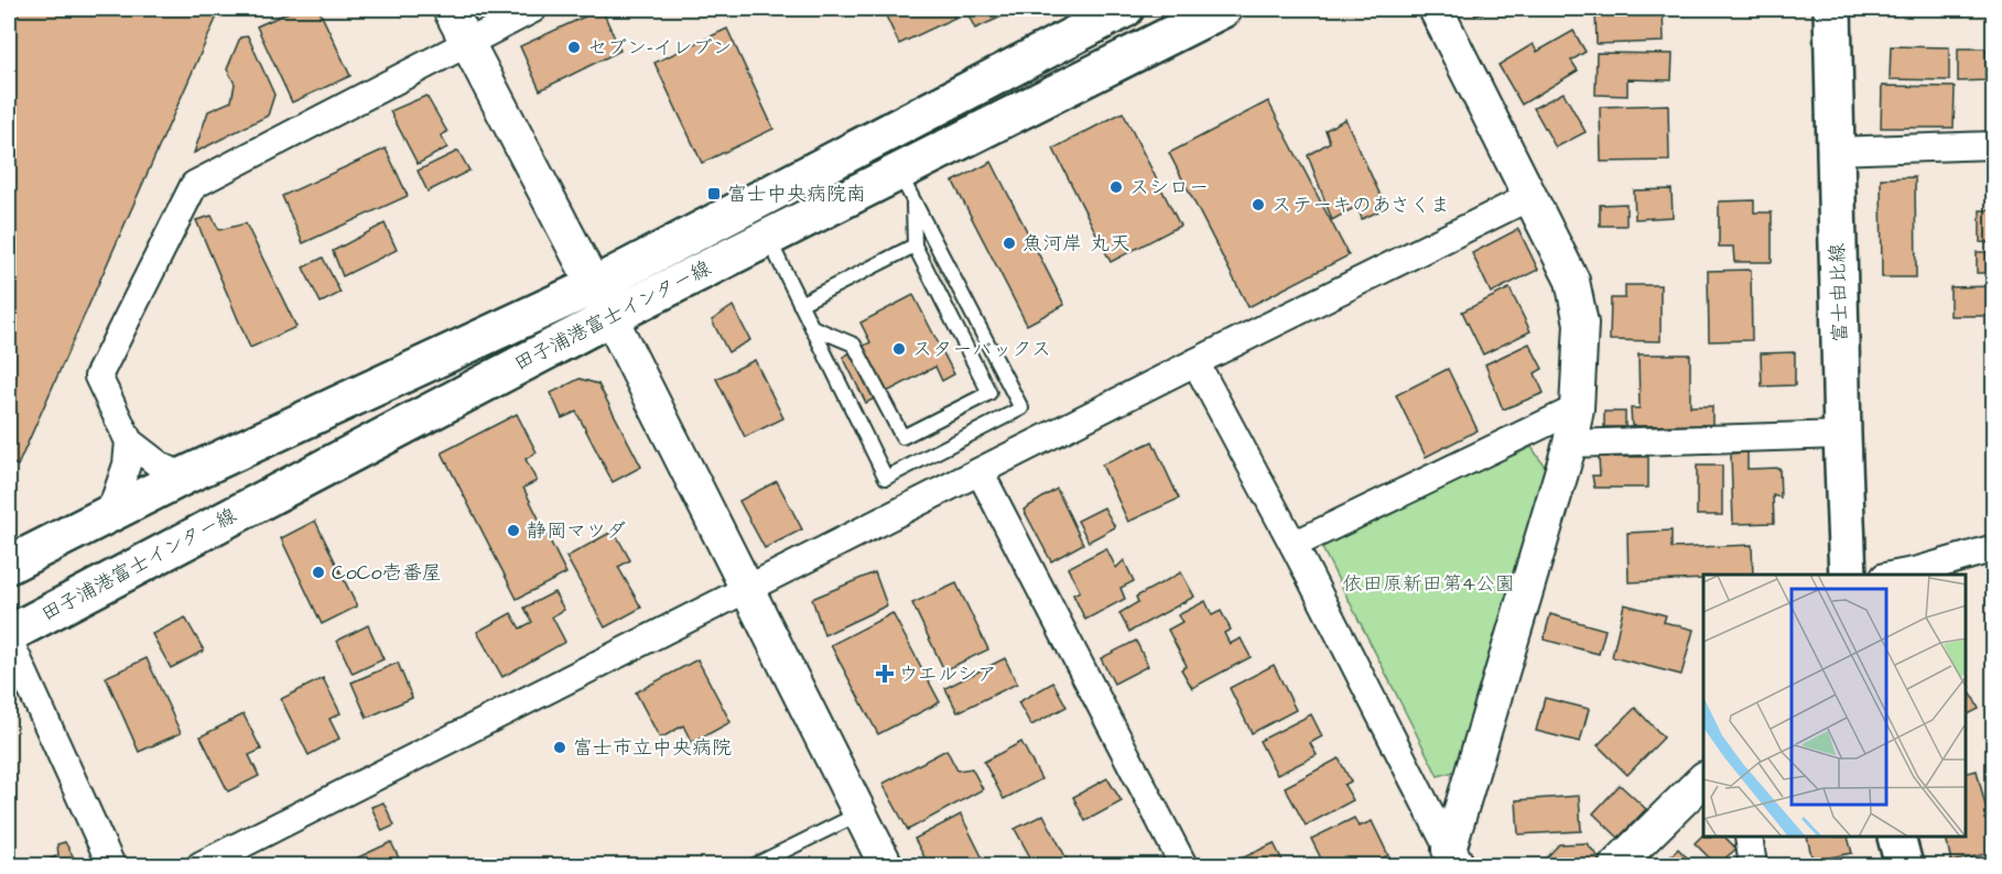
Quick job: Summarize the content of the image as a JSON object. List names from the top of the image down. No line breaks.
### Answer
{"streets":{"main road":["富士由比線","田子浦港富士インター線"]},"parks":["依田原新田第4公園"],"places":{"other":["セブン-イレブン","スシロー","ステーキのあさくま","魚河岸 丸天","スターバックス","静岡マツダ","CoCo壱番屋","富士市立中央病院"],"transit":["富士中央病院南"],"health":["ウエルシア"]}}
